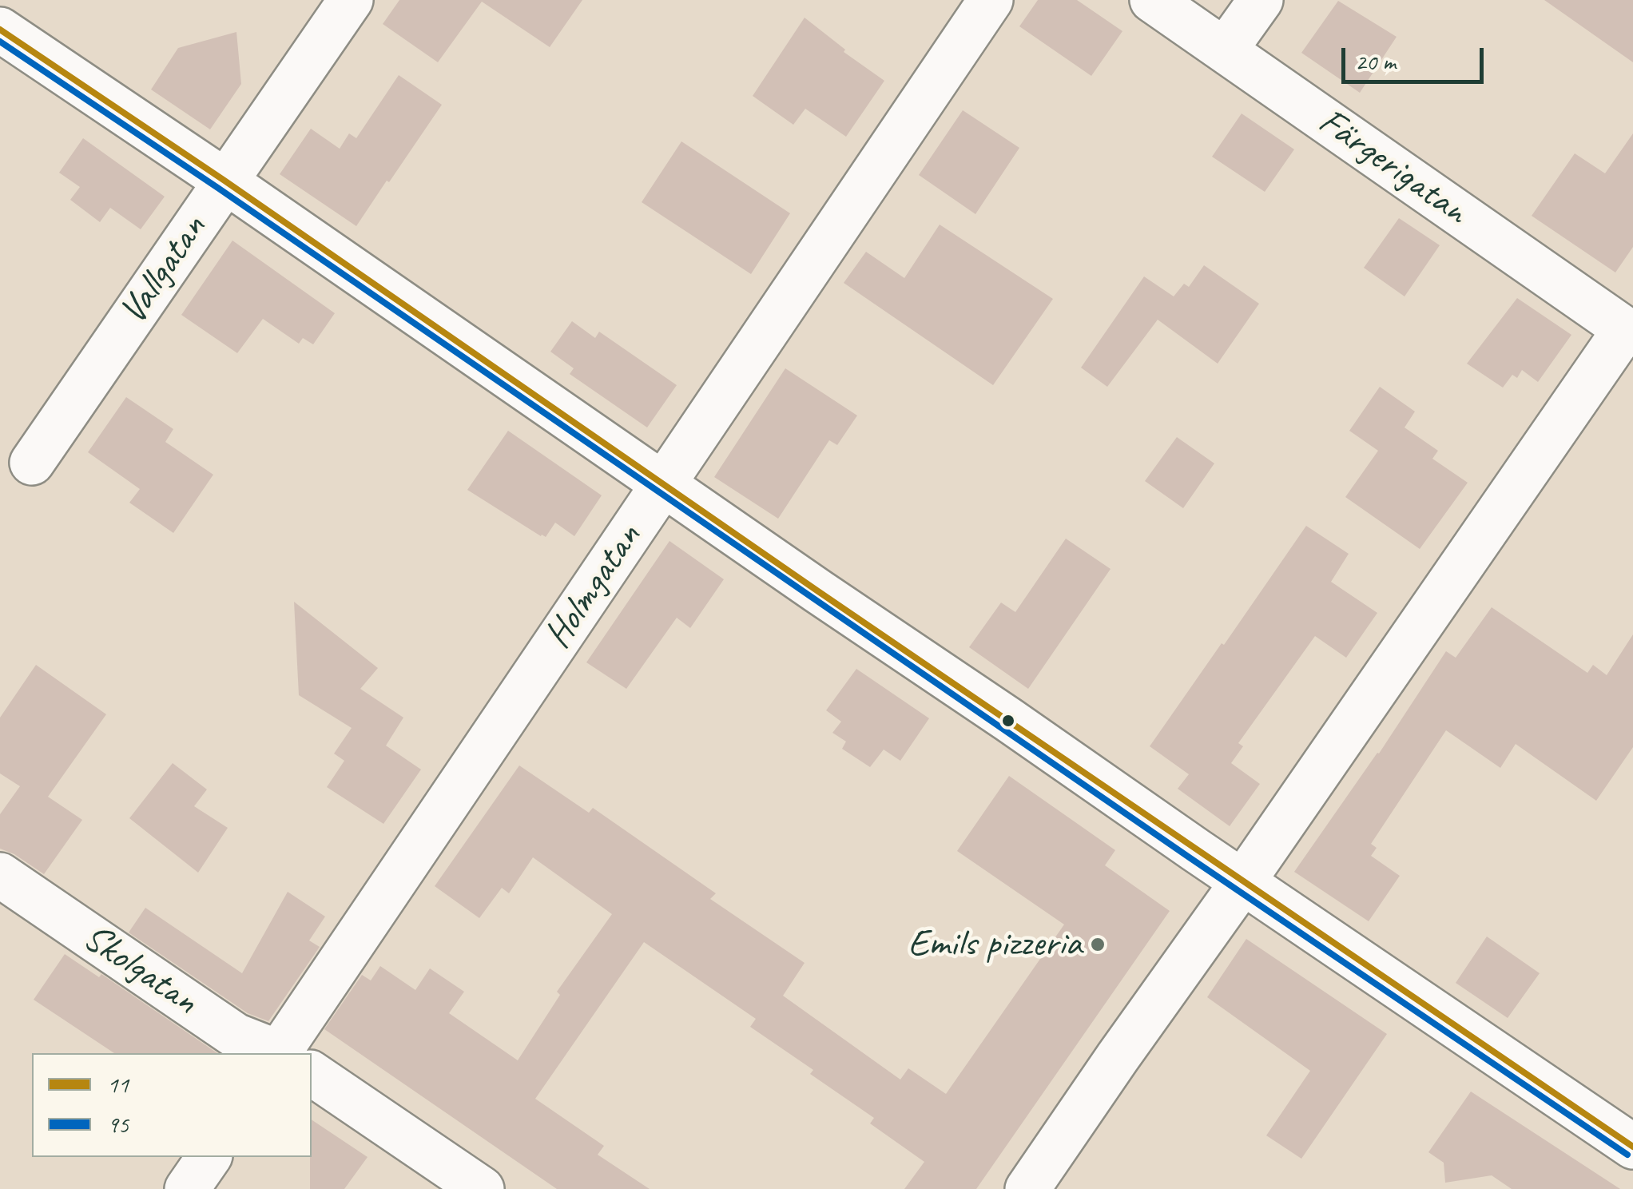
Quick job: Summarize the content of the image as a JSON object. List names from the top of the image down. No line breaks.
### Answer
{"streets":{"street":["Färgerigatan","Vallgatan","Holmgatan","Skolgatan"]},"places":["Emils pizzeria"],"lines":["transit line 11","transit line 95"],"legend":["11","95"],"scale_bar":"20 m"}
